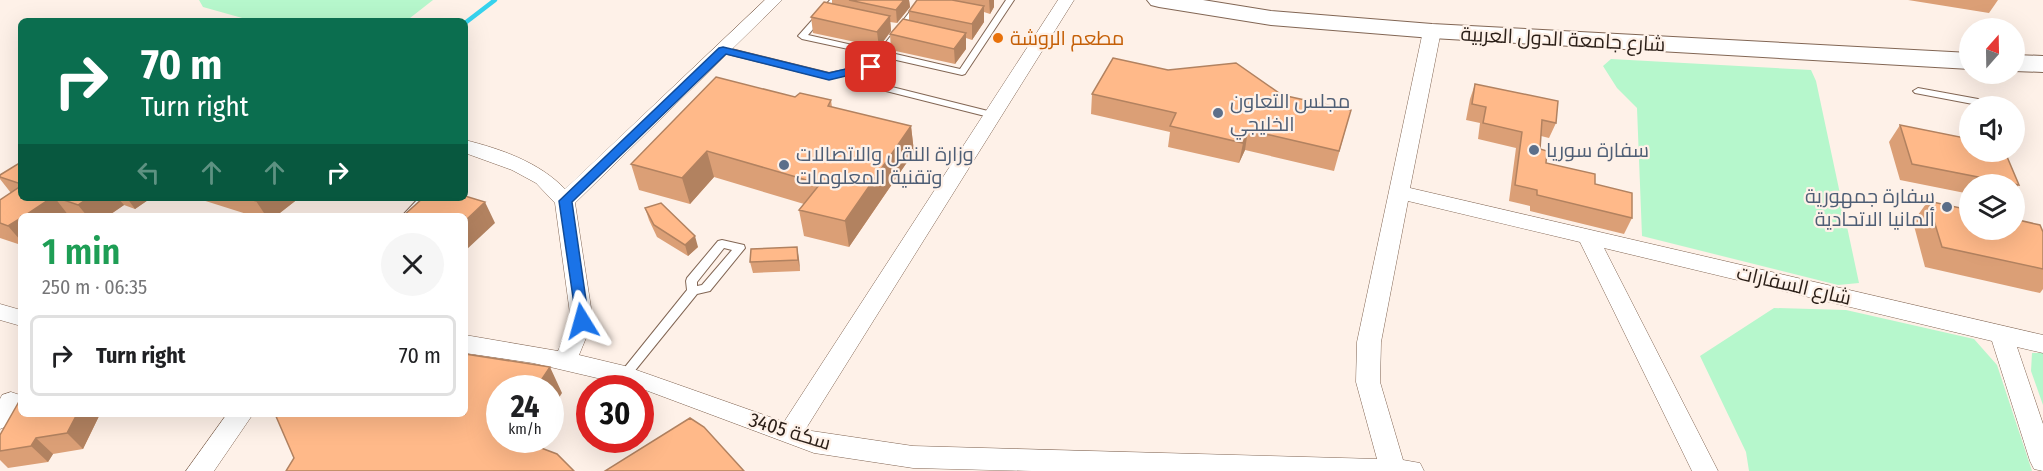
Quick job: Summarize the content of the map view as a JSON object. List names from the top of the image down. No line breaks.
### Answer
{"streets":{"street":["شارع جامعة الدول العربية","شارع السفارات","سكة 3405"]},"places":["مطعم الروشة","مجلس التعاون الخليجي","سفارة سوريا","وزارة النقل والاتصالات وتقنية المعلومات","سفارة جمهورية ألمانيا الاتحادية"],"north":"top","page":{"turn":["70 m","Turn right"],"heading":["1 min","250 m · 06:35"],"list":[{"name":"Turn right","value":"70 m"}],"speed":"24 km/h","limit":"30"}}
